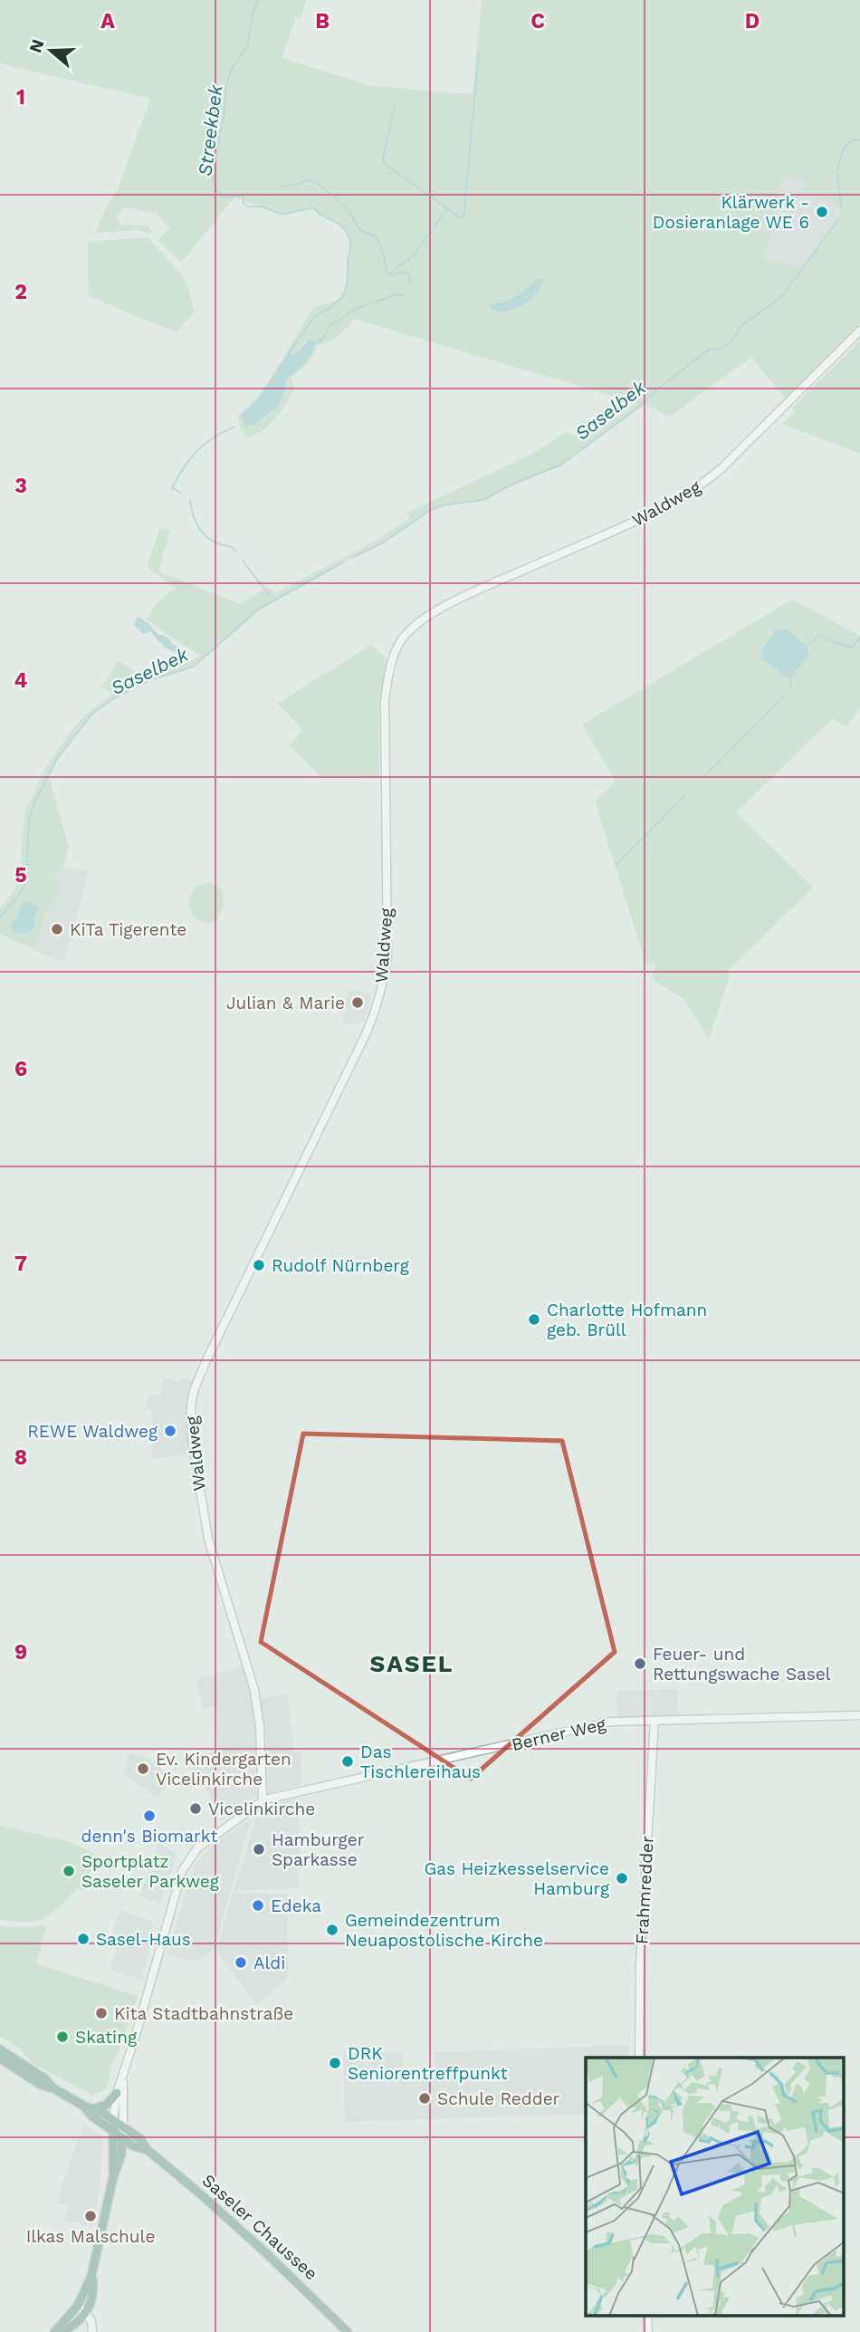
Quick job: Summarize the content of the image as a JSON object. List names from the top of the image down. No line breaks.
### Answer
{"streets":{"main road":["Waldweg","Berner Weg","Frahmredder","Saseler Chaussee"]},"crossings":[["Waldweg","Berner Weg"],["Berner Weg","Frahmredder"]],"districts":["SASEL"],"water":["Streekbek","Saselbek"],"places":["Klärwerk - Dosieranlage WE 6","KiTa Tigerente","Julian & Marie","Rudolf Nürnberg","Charlotte Hofmann geb. Brüll","REWE Waldweg","Feuer- und Rettungswache Sasel","Das Tischlereihaus","Ev. Kindergarten Vicelinkirche","Vicelinkirche","denn's Biomarkt","Hamburger Sparkasse","Sportplatz Saseler Parkweg","Gas Heizkesselservice Hamburg","Edeka","Gemeindezentrum Neuapostolische Kirche","Sasel-Haus","Aldi","Kita Stadtbahnstraße","Skating","DRK Seniorentreffpunkt","Schule Redder","Ilkas Malschule"],"north":"left","grid":{"columns":["A","B","C","D"],"rows":["1","2","3","4","5","6","7","8","9"]}}
